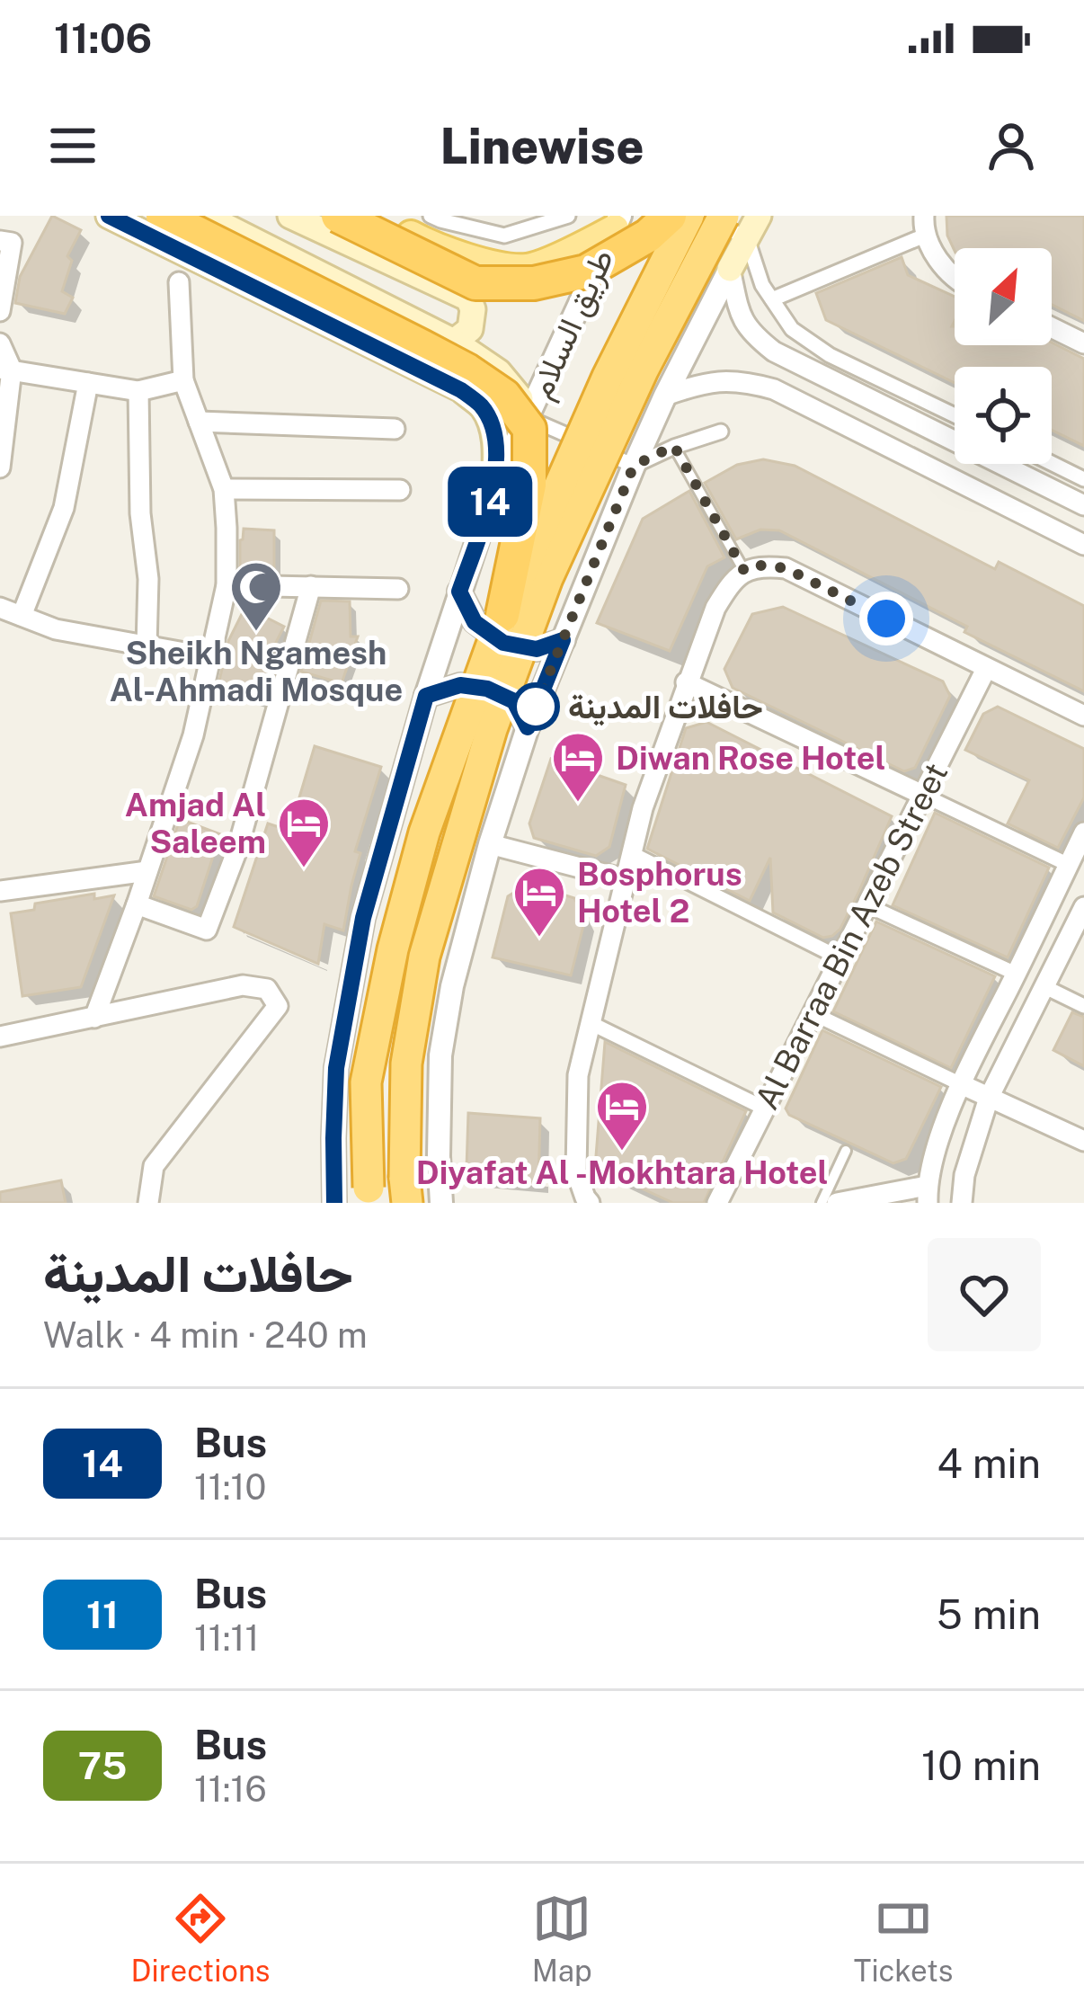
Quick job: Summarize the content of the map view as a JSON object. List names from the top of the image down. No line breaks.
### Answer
{"streets":{"street":["طريق السلام","Al Barraa Bin Azeb Street"]},"places":{"mosque":["Sheikh Ngamesh Al-Ahmadi Mosque"],"other":["حافلات المدينة"],"hotel":["Diwan Rose Hotel","Amjad Al Saleem","Bosphorus Hotel 2","Diyafat Al -Mokhtara Hotel"]},"lines":["bus line 14"],"north":"top right","page":{"status":"11:06","header":"Linewise","on_map":"14","heading":["حافلات المدينة","Walk · 4 min · 240 m"],"list":[{"mark":"14","name":"Bus","note":"11:10","value":"4 min"},{"mark":"11","name":"Bus","note":"11:11","value":"5 min"},{"mark":"75","name":"Bus","note":"11:16","value":"10 min"}],"tabs":["Directions","Map","Tickets"]}}
